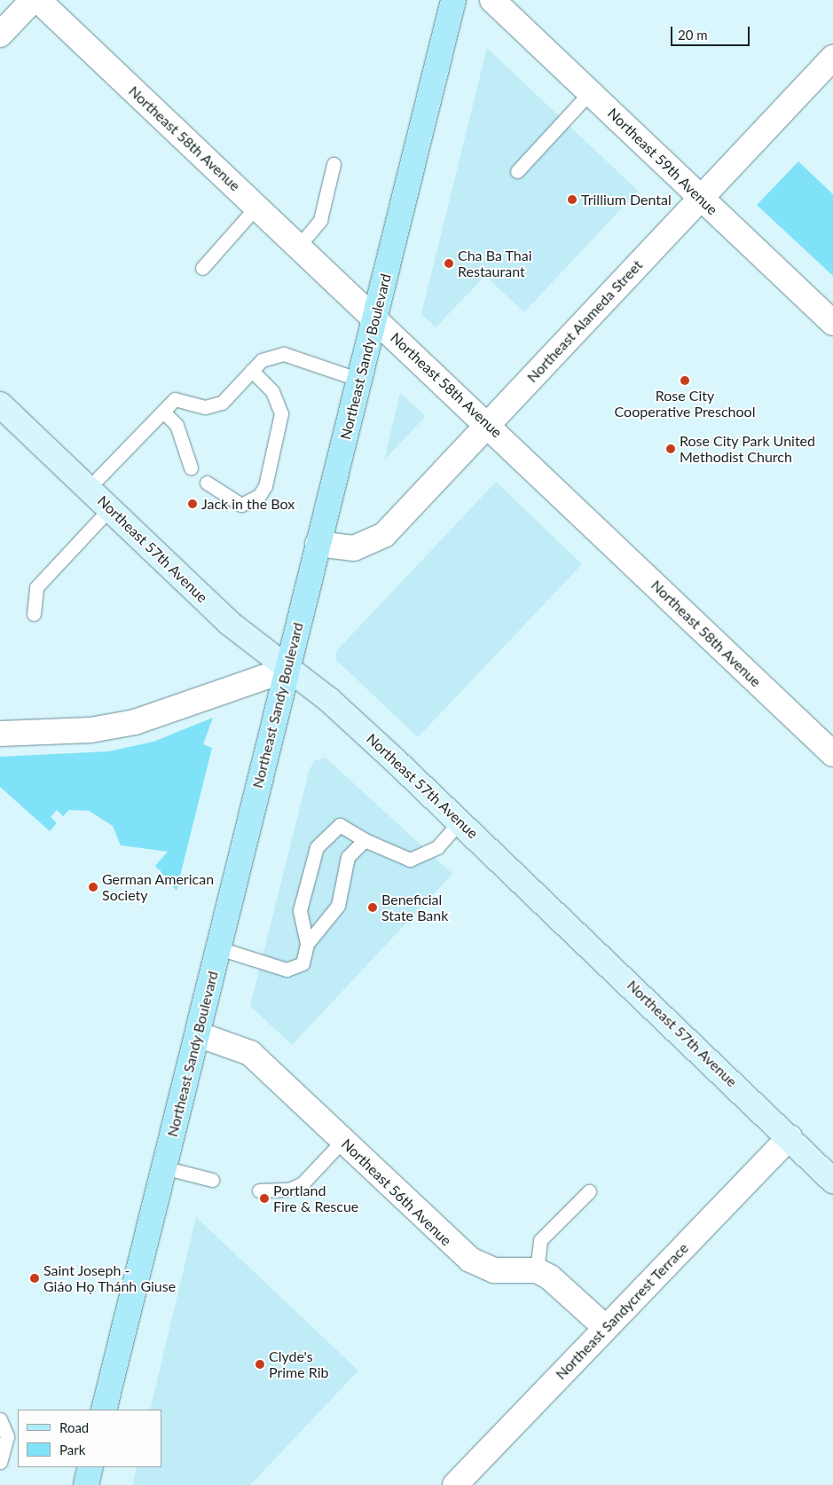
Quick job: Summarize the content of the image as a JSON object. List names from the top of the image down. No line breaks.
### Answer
{"streets":{"main road":["Northeast Sandy Boulevard","Northeast 57th Avenue"],"street":["Northeast 58th Avenue","Northeast 59th Avenue","Northeast Alameda Street","Northeast 56th Avenue","Northeast Sandycrest Terrace"]},"crossings":[["Northeast 58th Avenue","Northeast Alameda Street"],["Northeast 58th Avenue","Northeast Sandy Boulevard"],["Northeast 59th Avenue","Northeast Alameda Street"],["Northeast Alameda Street","Northeast Sandy Boulevard"],["Northeast Sandy Boulevard","Northeast 57th Avenue"],["Northeast Sandy Boulevard","Northeast 56th Avenue"],["Northeast 57th Avenue","Northeast Sandycrest Terrace"]],"places":["Trillium Dental","Cha Ba Thai Restaurant","Rose City Cooperative Preschool","Rose City Park United Methodist Church","Jack in the Box","German American Society","Beneficial State Bank","Portland Fire & Rescue","Saint Joseph - Giáo Họ Thánh Giuse","Clyde's Prime Rib"],"legend":["Road","Park"],"scale_bar":"20 m"}
